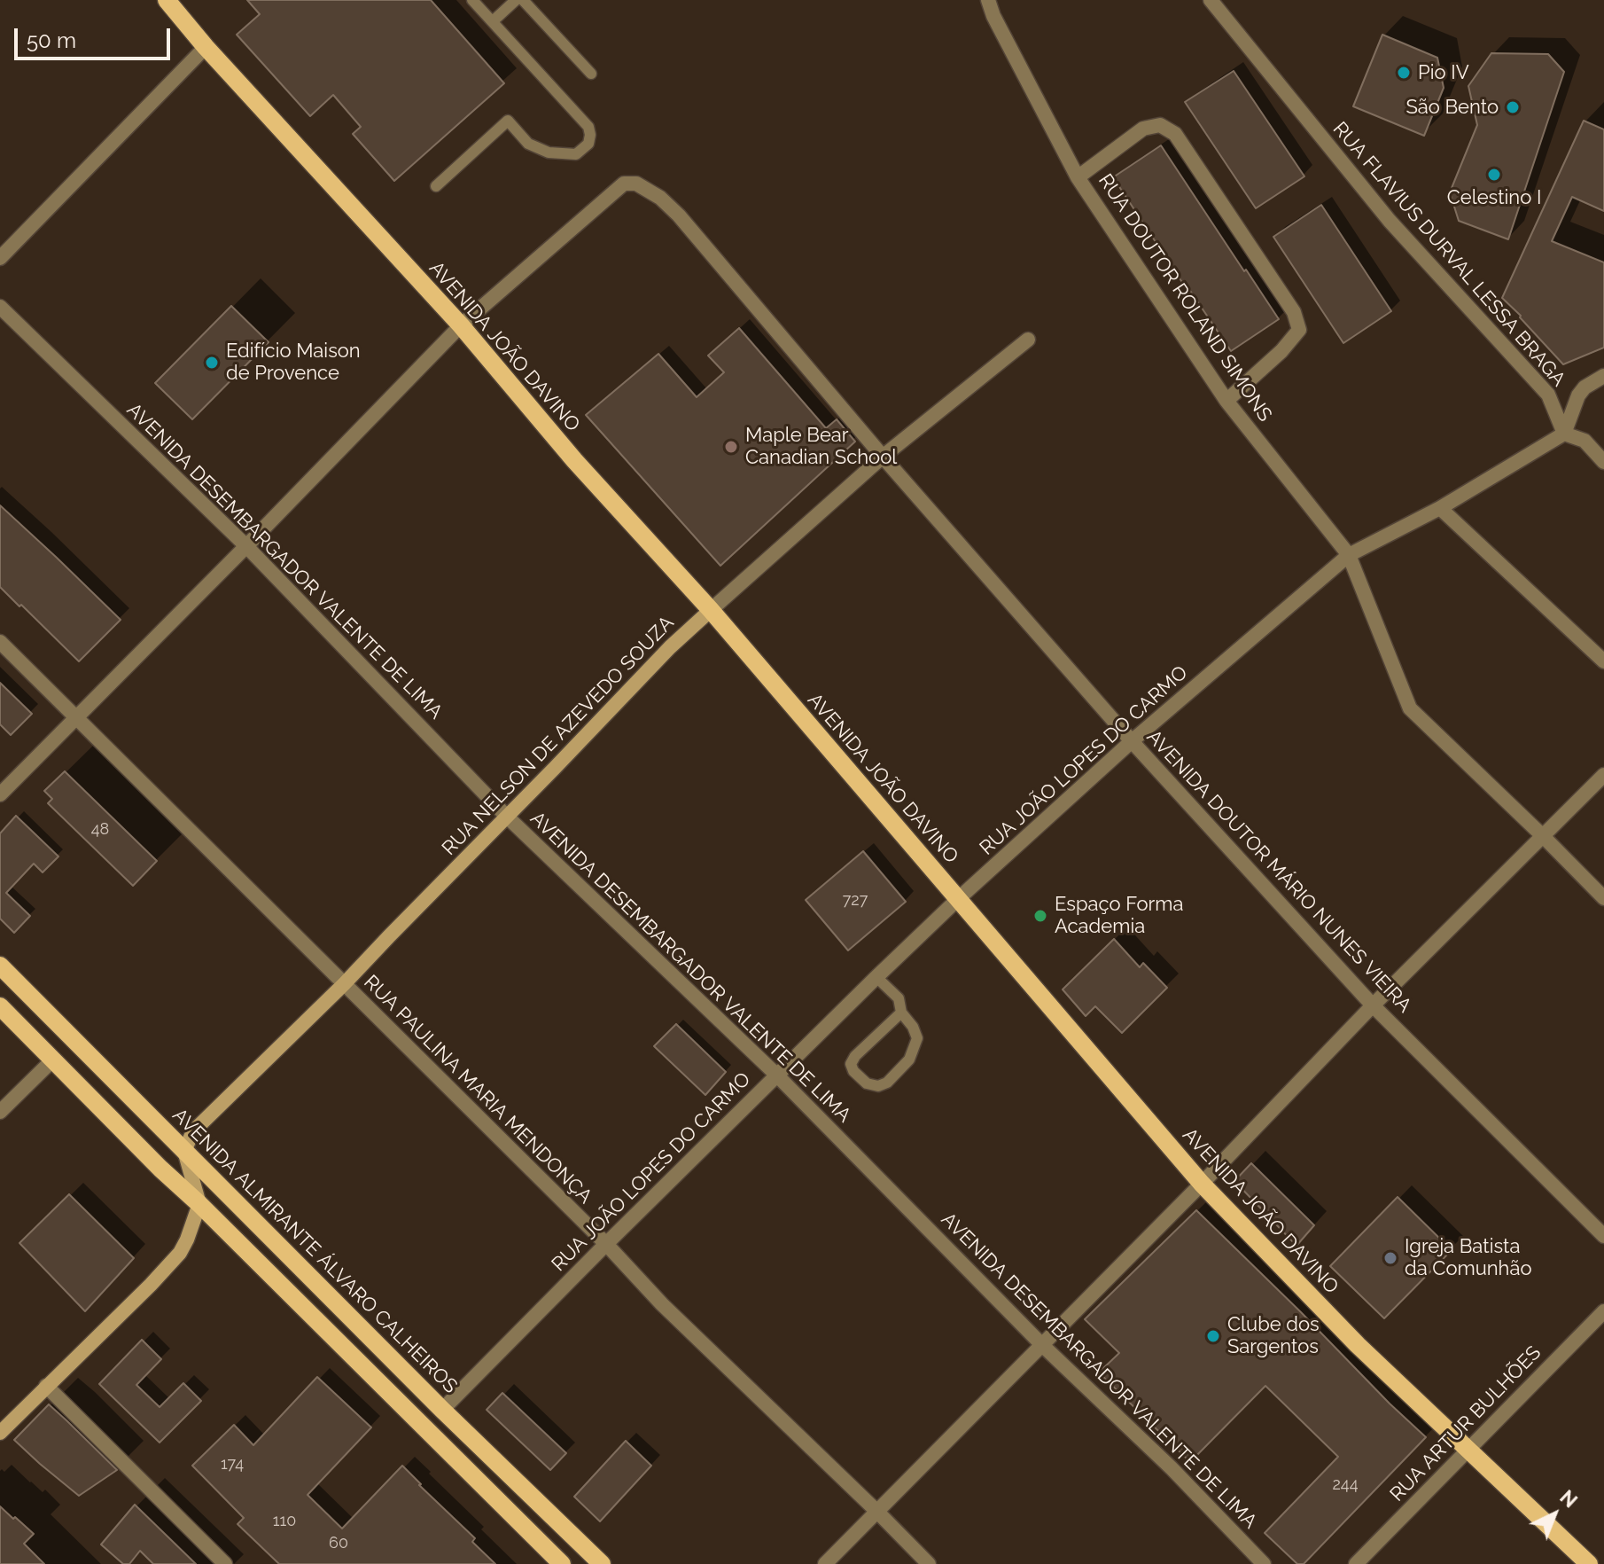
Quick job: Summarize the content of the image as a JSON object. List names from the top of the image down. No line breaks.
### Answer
{"streets":{"main road":["AVENIDA JOÃO DAVINO","AVENIDA ALMIRANTE ÁLVARO CALHEIROS"],"street":["RUA FLAVIUS DURVAL LESSA BRAGA","RUA DOUTOR ROLAND SIMONS","AVENIDA DESEMBARGADOR VALENTE DE LIMA","RUA NELSON DE AZEVEDO SOUZA","RUA JOÃO LOPES DO CARMO","AVENIDA DOUTOR MÁRIO NUNES VIEIRA","RUA PAULINA MARIA MENDONÇA","RUA ARTUR BULHÕES"]},"crossings":[["RUA FLAVIUS DURVAL LESSA BRAGA","RUA JOÃO LOPES DO CARMO"],["RUA DOUTOR ROLAND SIMONS","RUA JOÃO LOPES DO CARMO"],["AVENIDA JOÃO DAVINO","RUA NELSON DE AZEVEDO SOUZA"],["AVENIDA JOÃO DAVINO","RUA JOÃO LOPES DO CARMO"],["AVENIDA JOÃO DAVINO","AVENIDA DOUTOR MÁRIO NUNES VIEIRA"],["AVENIDA JOÃO DAVINO","RUA ARTUR BULHÕES"],["AVENIDA DESEMBARGADOR VALENTE DE LIMA","RUA NELSON DE AZEVEDO SOUZA"],["AVENIDA DESEMBARGADOR VALENTE DE LIMA","RUA JOÃO LOPES DO CARMO"],["RUA NELSON DE AZEVEDO SOUZA","AVENIDA DOUTOR MÁRIO NUNES VIEIRA"],["RUA NELSON DE AZEVEDO SOUZA","RUA PAULINA MARIA MENDONÇA"],["RUA NELSON DE AZEVEDO SOUZA","AVENIDA ALMIRANTE ÁLVARO CALHEIROS"],["RUA JOÃO LOPES DO CARMO","AVENIDA DOUTOR MÁRIO NUNES VIEIRA"],["RUA JOÃO LOPES DO CARMO","RUA PAULINA MARIA MENDONÇA"],["RUA JOÃO LOPES DO CARMO","AVENIDA ALMIRANTE ÁLVARO CALHEIROS"]],"places":["Pio IV","São Bento","Celestino I","Edifício Maison de Provence","Maple Bear Canadian School","Espaço Forma Academia","Igreja Batista da Comunhão","Clube dos Sargentos"],"house_numbers":["48","727","174","244","110","60"],"scale_bar":"50 m","north":"top right"}
